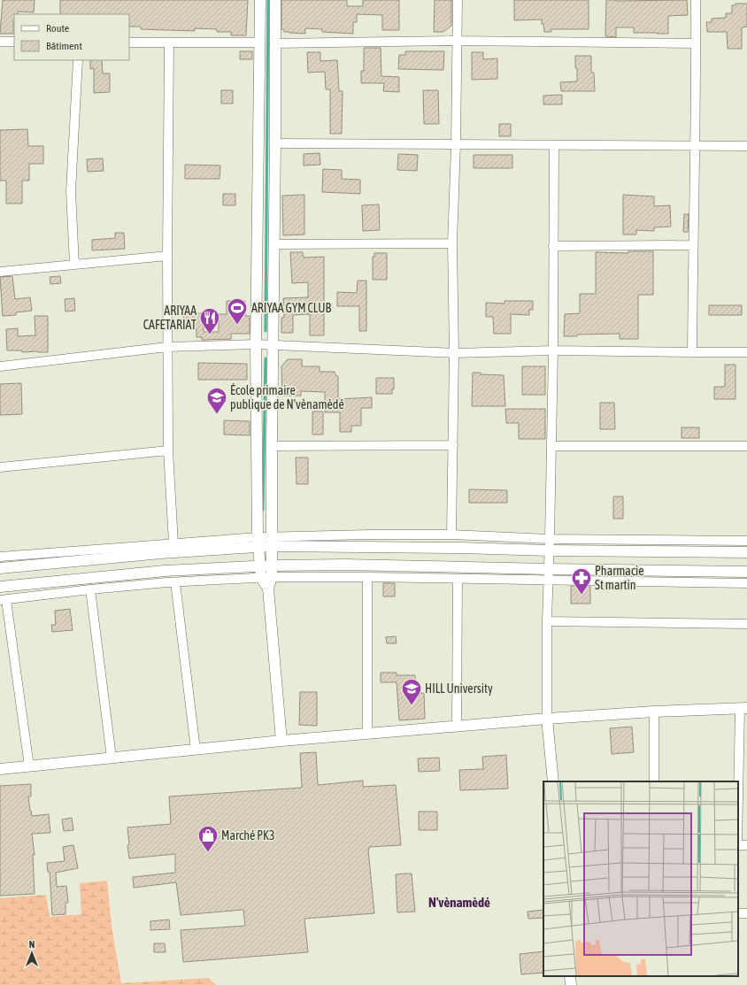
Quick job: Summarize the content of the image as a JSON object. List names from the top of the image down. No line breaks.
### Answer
{"districts":["N'vènamèdé"],"places":{"sports":["ARIYAA GYM CLUB"],"restaurant":["ARIYAA CAFETARIAT"],"school or university":["École primaire publique de N'vènamèdé","HILL University"],"pharmacy":["Pharmacie St martin"],"shop":["Marché PK3"]},"legend":["Route","Bâtiment"],"north":"top"}
